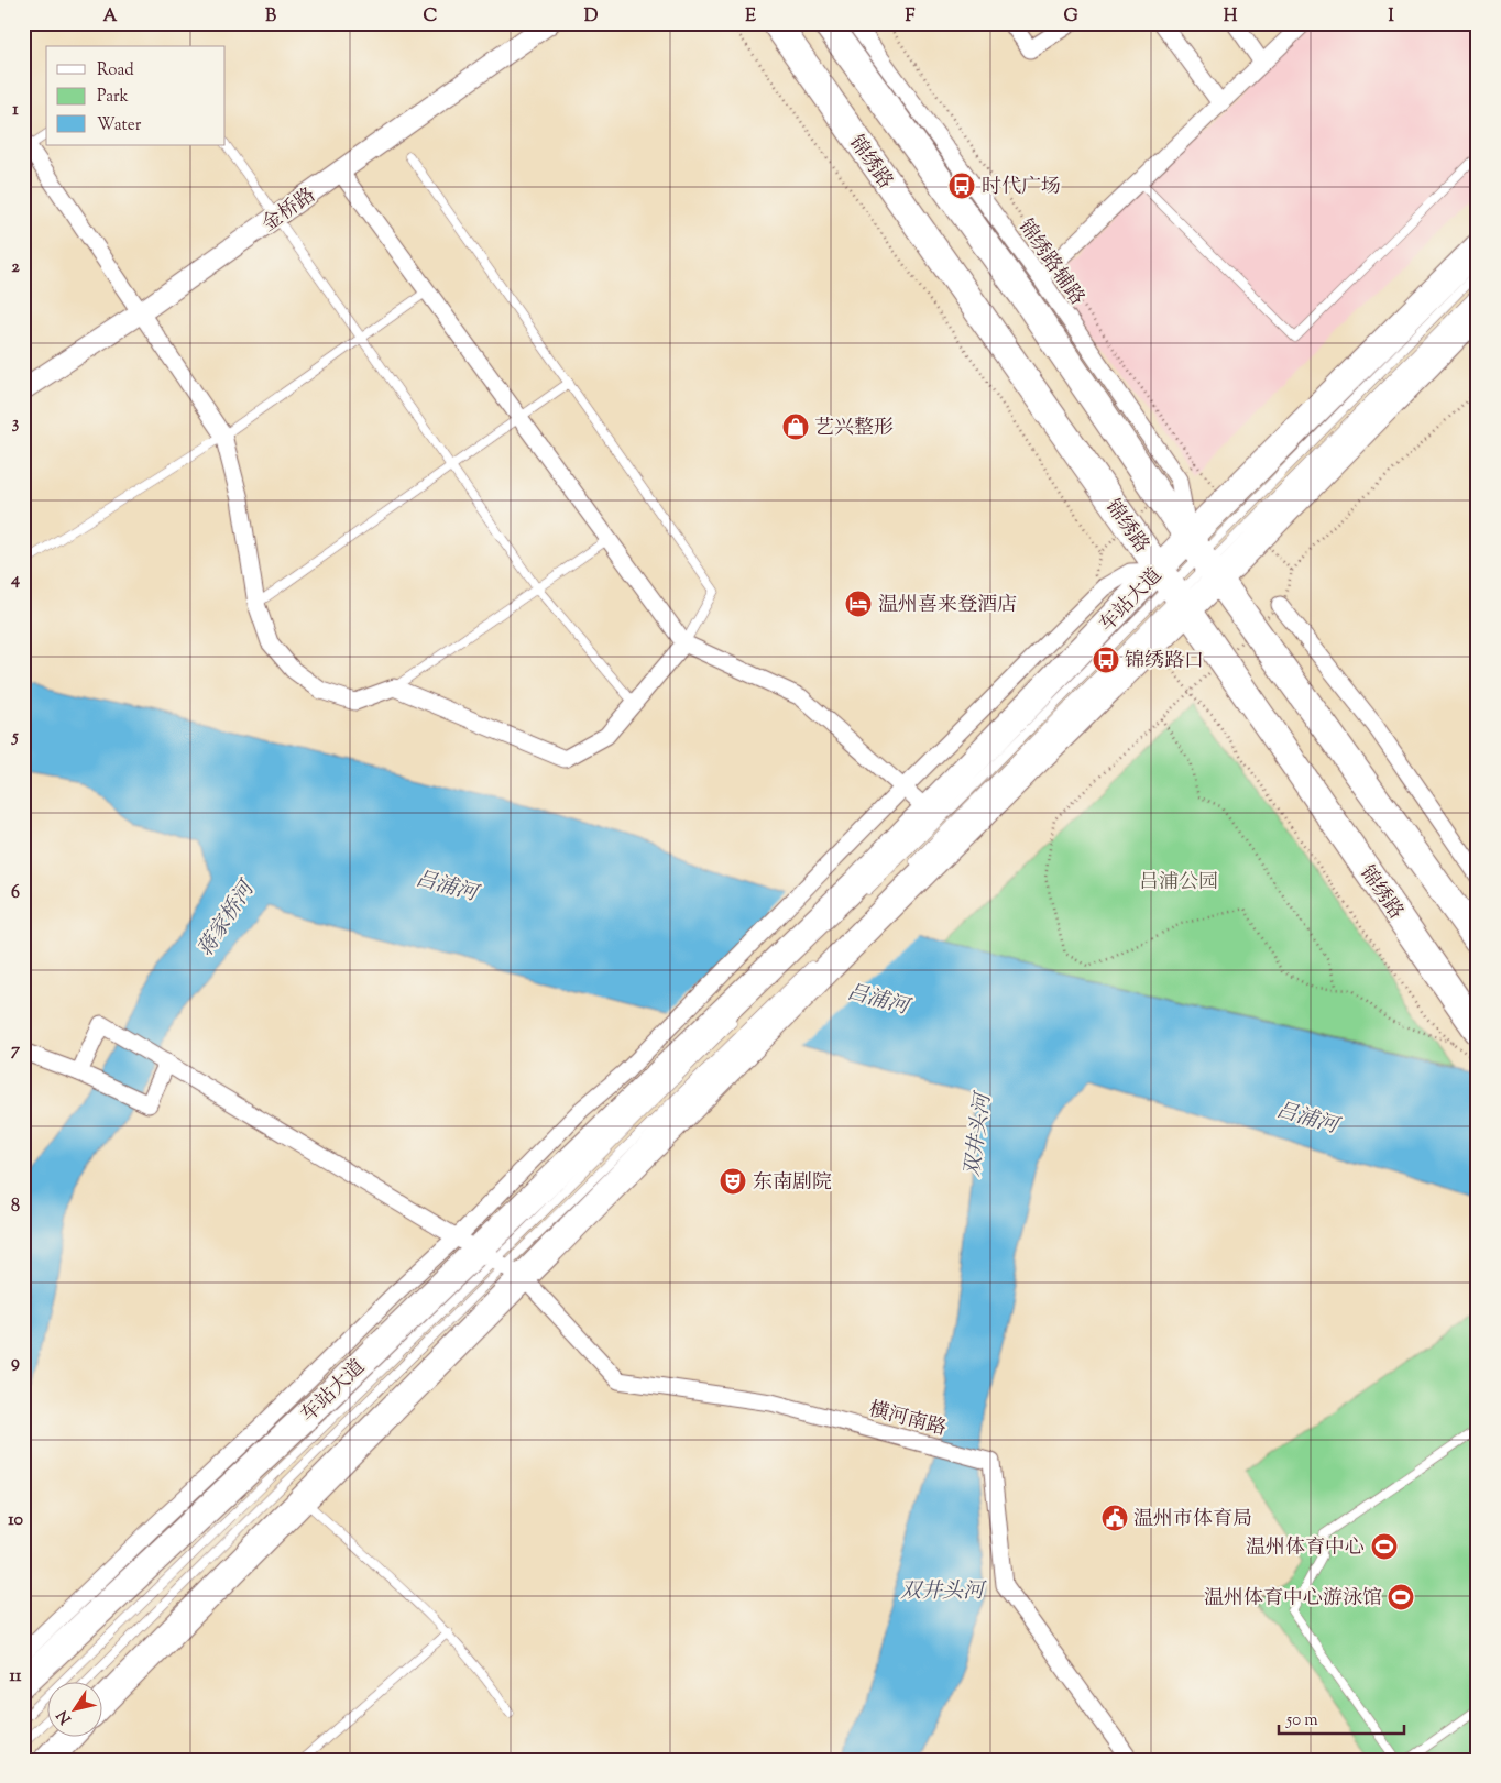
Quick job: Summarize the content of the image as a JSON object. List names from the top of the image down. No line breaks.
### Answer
{"streets":{"main road":["锦绣路","车站大道"],"street":["金桥路","锦绣路辅路","横河南路"]},"crossings":[["锦绣路","车站大道"],["锦绣路辅路","车站大道"],["车站大道","横河南路"]],"water":["吕浦河","蒋家桥河","双井头河"],"parks":["吕浦公园"],"places":{"bus stop":["时代广场","锦绣路口"],"shop":["艺兴整形"],"hotel":["温州喜来登酒店"],"theatre":["东南剧院"],"public building":["温州市体育局"],"sports":["温州体育中心","温州体育中心游泳馆"]},"legend":["Road","Park","Water"],"scale_bar":"50 m","north":"bottom left","grid":{"columns":["A","B","C","D","E","F","G","H","I"],"rows":["1","2","3","4","5","6","7","8","9","10","11"]}}
